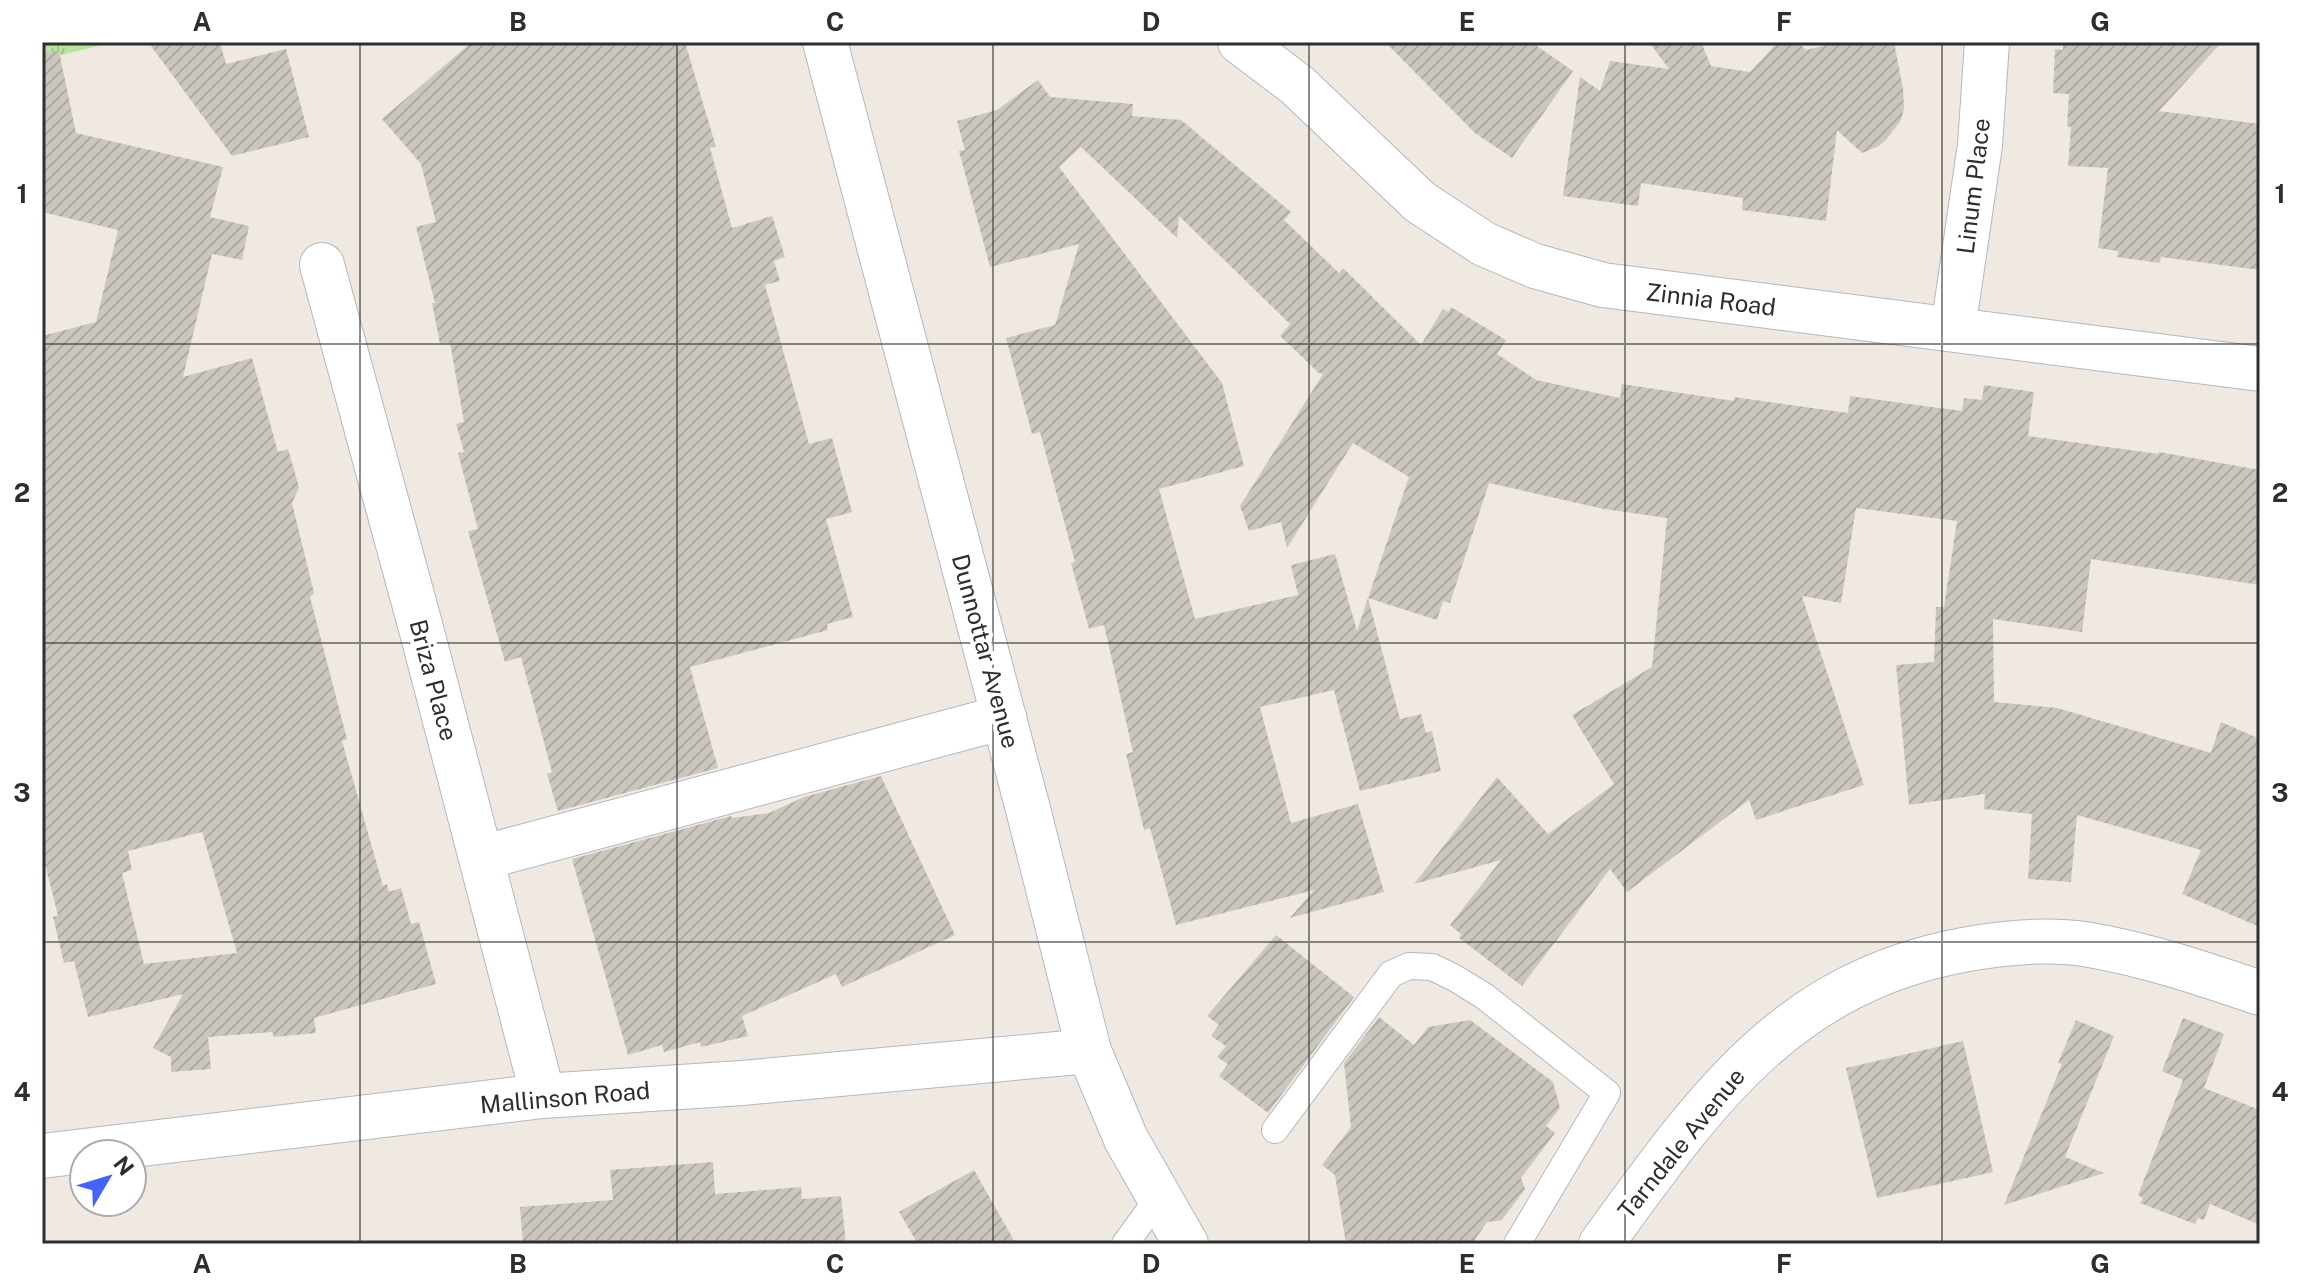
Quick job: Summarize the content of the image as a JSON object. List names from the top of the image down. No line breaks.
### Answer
{"streets":{"street":["Linum Place","Zinnia Road","Dunnottar Avenue","Briza Place","Mallinson Road","Tarndale Avenue"]},"crossings":[["Linum Place","Zinnia Road"],["Dunnottar Avenue","Mallinson Road"],["Briza Place","Mallinson Road"]],"north":"top right","grid":{"columns":["A","B","C","D","E","F","G"],"rows":["1","2","3","4"]}}
